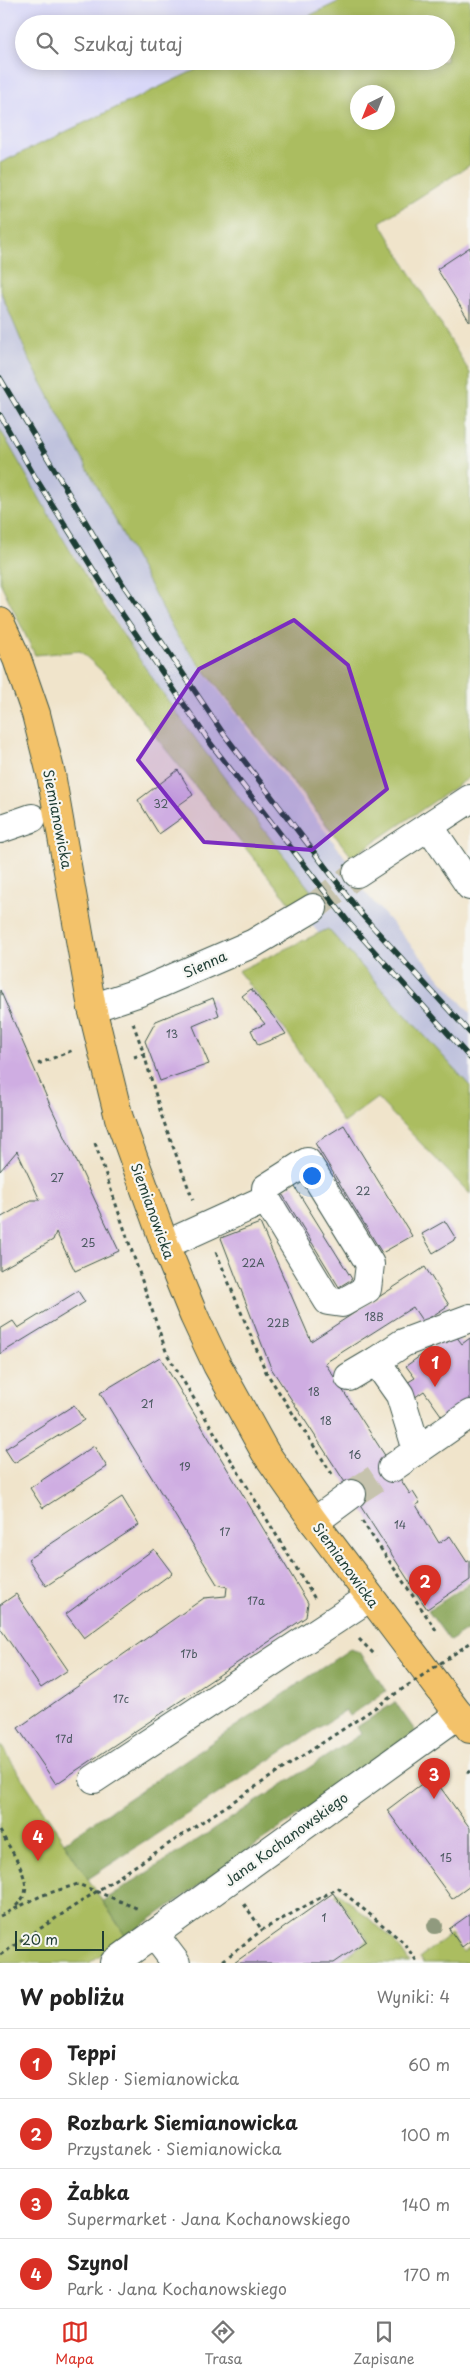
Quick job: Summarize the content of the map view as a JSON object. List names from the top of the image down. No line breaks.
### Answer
{"streets":{"main road":["Siemianowicka"],"street":["Sienna","Jana Kochanowskiego"]},"crossings":[["Siemianowicka","Sienna"],["Siemianowicka","Jana Kochanowskiego"]],"house_numbers":["32","13","27","22","25","22A","18B","22B","18","21","18","16","19","14","17","17a","17b","17c","17d","15","1"],"scale_bar":"20 m","north":"bottom left","page":{"search":"Szukaj tutaj","pins":["1","2","3","4"],"scale":"20 m","heading":["W pobliżu","Wyniki: 4"],"list":[{"mark":"1","name":"Teppi","note":"Sklep · Siemianowicka","value":"60 m"},{"mark":"2","name":"Rozbark Siemianowicka","note":"Przystanek · Siemianowicka","value":"100 m"},{"mark":"3","name":"Żabka","note":"Supermarket · Jana Kochanowskiego","value":"140 m"},{"mark":"4","name":"Szynol","note":"Park · Jana Kochanowskiego","value":"170 m"}],"nav":["Mapa","Trasa","Zapisane"]}}
